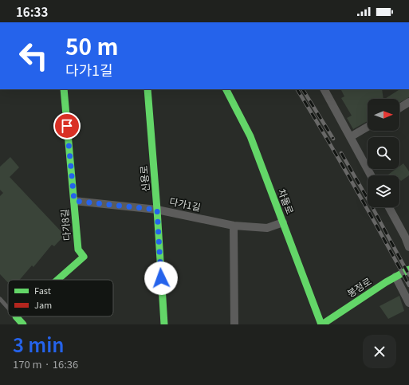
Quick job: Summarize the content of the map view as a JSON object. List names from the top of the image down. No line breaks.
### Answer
{"streets":{"street":["신용로","차돌로","다가1길","다가8길","봉정로"]},"crossings":[["신용로","다가1길"],["차돌로","다가1길"],["차돌로","봉정로"],["다가1길","다가8길"]],"legend":["Fast","Jam"],"north":"right","page":{"status":"16:33","turn":["50 m","다가1길"],"heading":["3 min","170 m · 16:36"]}}
